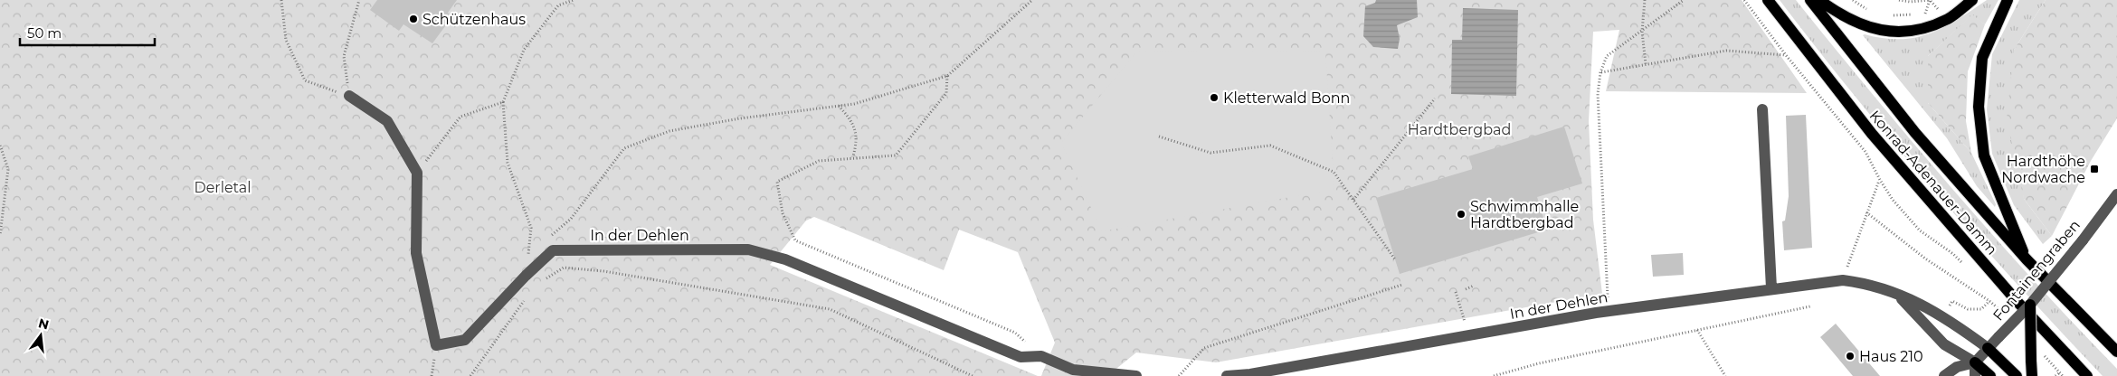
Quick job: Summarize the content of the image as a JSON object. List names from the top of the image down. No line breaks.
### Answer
{"streets":{"main road":["Konrad-Adenauer-Damm"],"street":["In der Dehlen","Fontainengraben"]},"crossings":[["In der Dehlen","Fontainengraben"]],"parks":["Hardtbergbad","Derletal"],"places":{"other":["Schützenhaus","Kletterwald Bonn","Schwimmhalle Hardtbergbad","Haus 210"],"transit":["Hardthöhe Nordwache"]},"scale_bar":"50 m","north":"top"}
